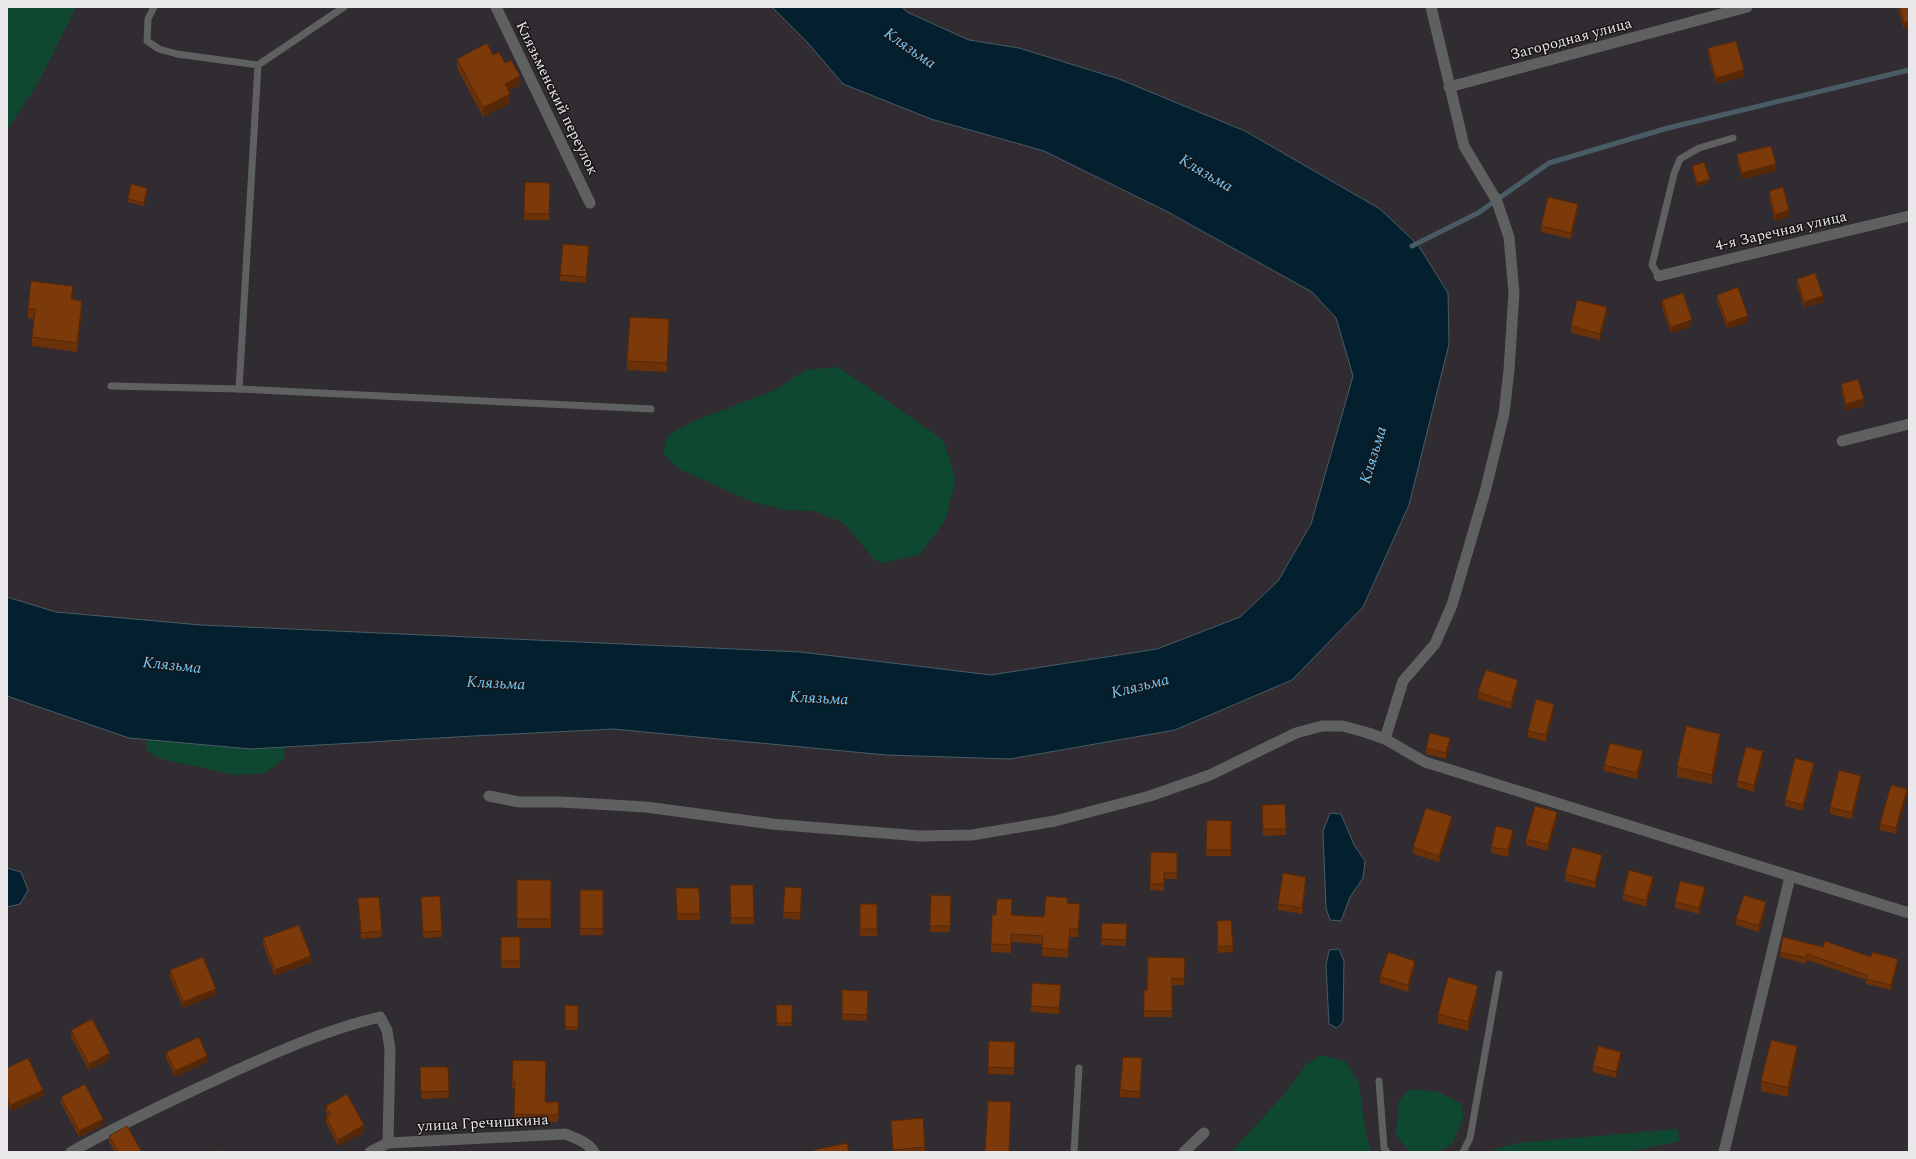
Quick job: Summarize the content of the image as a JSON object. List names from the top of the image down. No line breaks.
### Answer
{"streets":{"street":["Загородная улица","Клязьменский переулок","4-я Заречная улица","улица Гречишкина"]},"water":["Клязьма"]}
